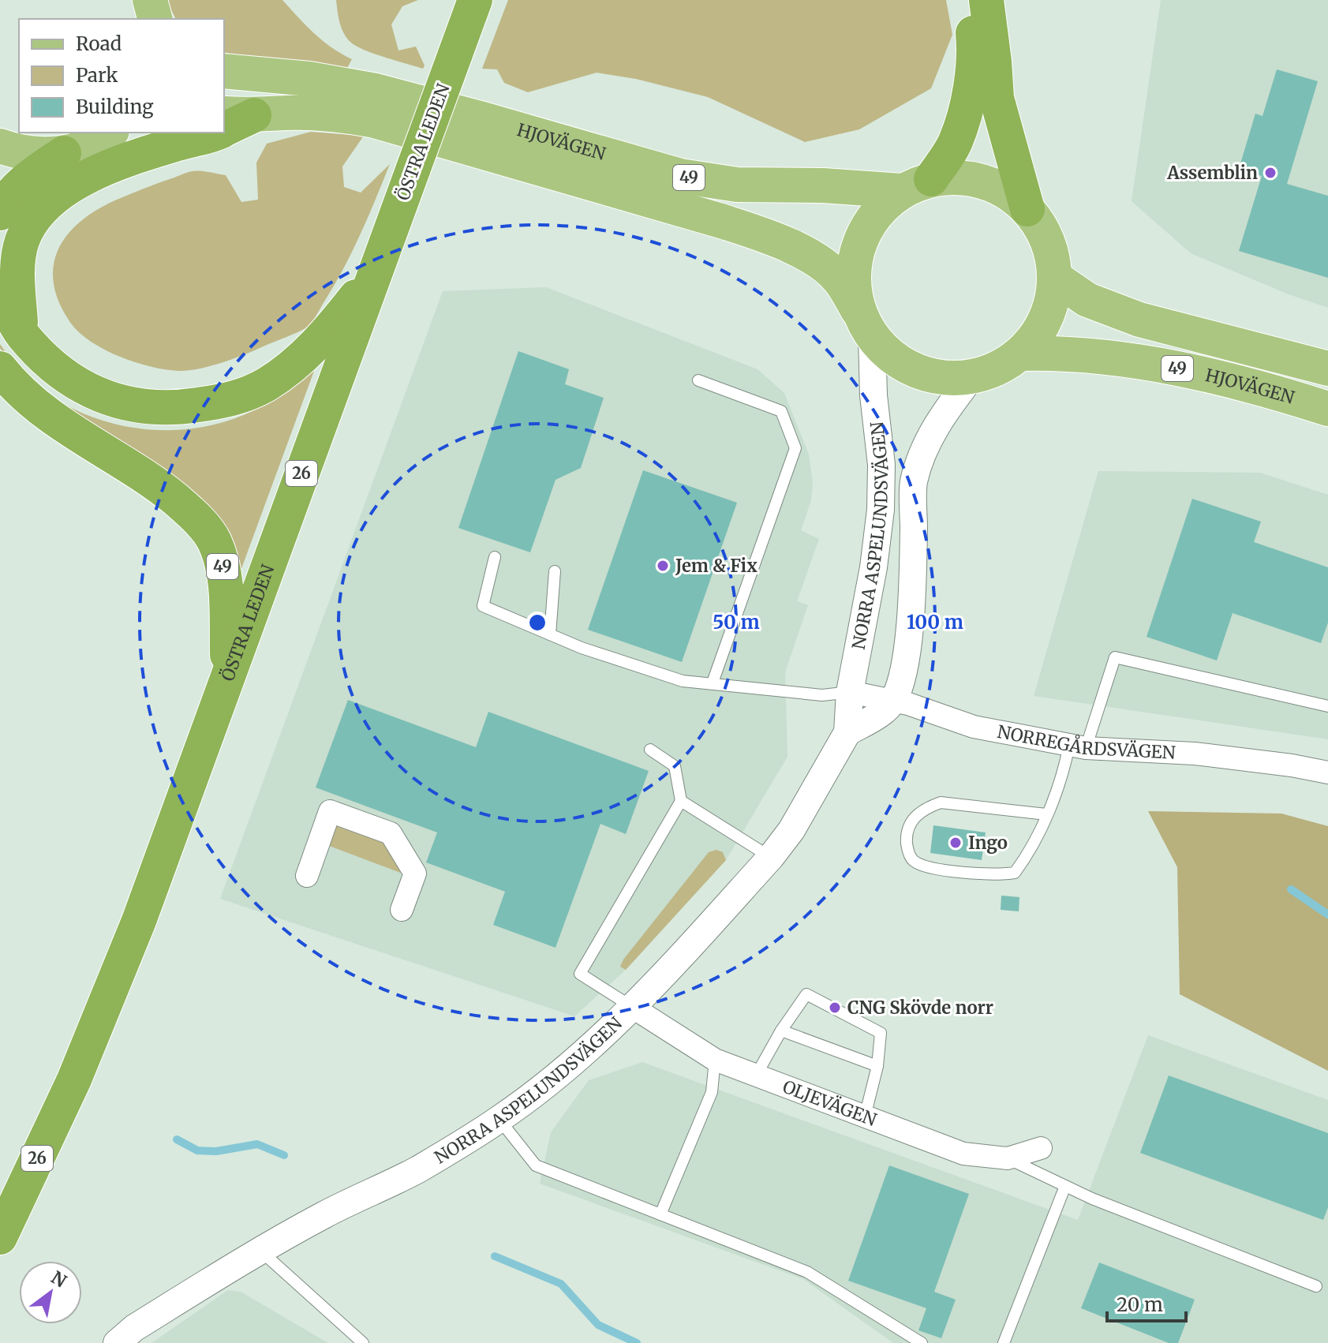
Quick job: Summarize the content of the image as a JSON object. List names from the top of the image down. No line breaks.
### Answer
{"streets":{"highway":["ÖSTRA LEDEN","49","26"],"main road":["HJOVÄGEN"],"street":["NORRA ASPELUNDSVÄGEN","NORREGÅRDSVÄGEN","OLJEVÄGEN"]},"crossings":[["HJOVÄGEN","49"],["HJOVÄGEN","NORRA ASPELUNDSVÄGEN"],["ÖSTRA LEDEN","49"],["49","NORRA ASPELUNDSVÄGEN"],["NORRA ASPELUNDSVÄGEN","NORREGÅRDSVÄGEN"],["NORRA ASPELUNDSVÄGEN","OLJEVÄGEN"]],"places":["Assemblin","Jem & Fix","Ingo","CNG Skövde norr"],"legend":["Road","Park","Building"],"scale_bar":"20 m","north":"top right","rings":["50 m","100 m"]}
